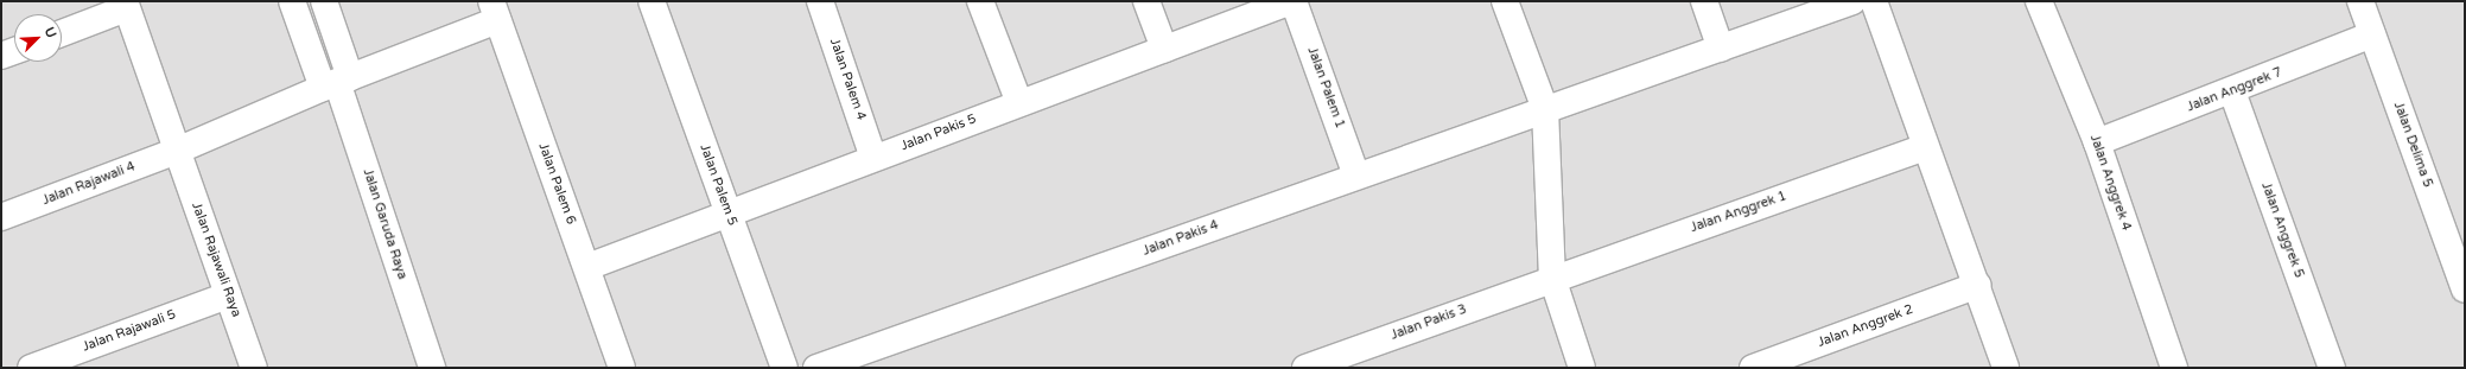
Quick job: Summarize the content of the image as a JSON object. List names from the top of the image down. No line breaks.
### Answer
{"streets":{"street":["Jalan Palem 4","Jalan Palem 1","Jalan Anggrek 7","Jalan Pakis 5","Jalan Delima 5","Jalan Anggrek 4","Jalan Rajawali 4","Jalan Palem 6","Jalan Palem 5","Jalan Anggrek 1","Jalan Garuda Raya","Jalan Anggrek 5","Jalan Pakis 4","Jalan Rajawali Raya","Jalan Pakis 3","Jalan Anggrek 2","Jalan Rajawali 5"]},"crossings":[["Jalan Palem 4","Jalan Pakis 5"],["Jalan Palem 1","Jalan Pakis 5"],["Jalan Palem 1","Jalan Pakis 4"],["Jalan Anggrek 7","Jalan Delima 5"],["Jalan Anggrek 7","Jalan Anggrek 4"],["Jalan Anggrek 7","Jalan Anggrek 5"],["Jalan Pakis 5","Jalan Palem 6"],["Jalan Pakis 5","Jalan Palem 5"],["Jalan Rajawali 4","Jalan Palem 6"],["Jalan Rajawali 4","Jalan Garuda Raya"],["Jalan Rajawali 4","Jalan Rajawali Raya"],["Jalan Anggrek 1","Jalan Pakis 3"],["Jalan Rajawali Raya","Jalan Rajawali 5"]],"north":"top right"}
